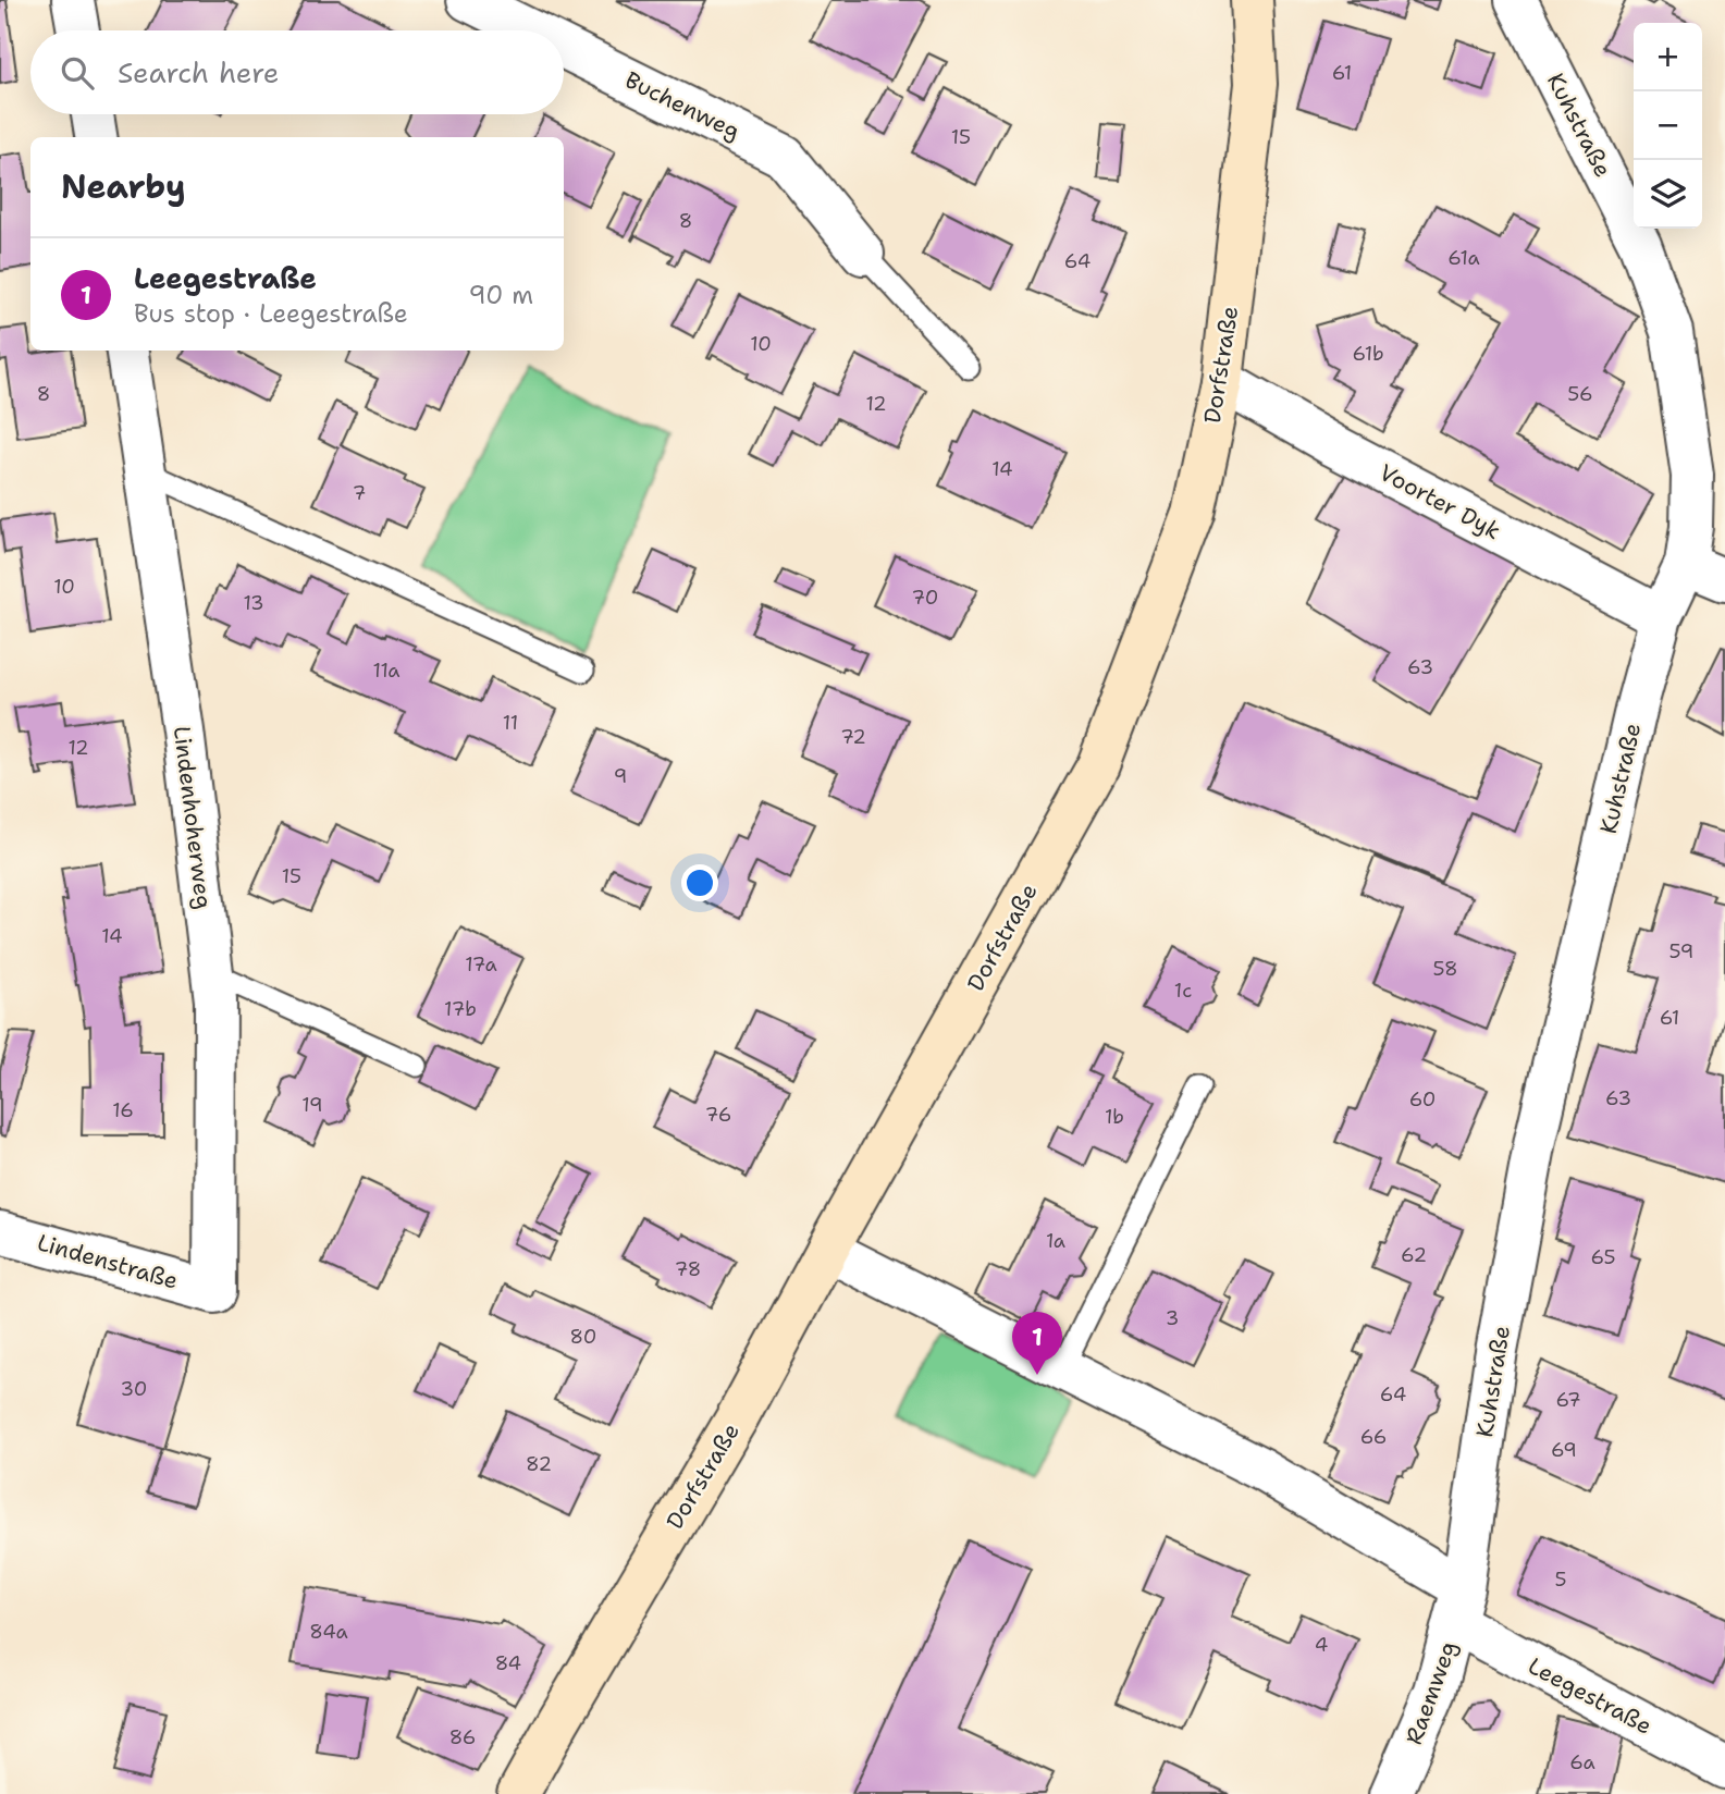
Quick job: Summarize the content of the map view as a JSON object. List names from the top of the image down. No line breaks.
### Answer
{"streets":{"main road":["Dorfstraße"],"street":["Buchenweg","Kuhstraße","Voorter Dyk","Lindenhoherweg","Lindenstraße","Raemweg","Leegestraße"]},"crossings":[["Kuhstraße","Voorter Dyk"],["Kuhstraße","Raemweg"],["Kuhstraße","Leegestraße"],["Dorfstraße","Voorter Dyk"],["Dorfstraße","Leegestraße"],["Lindenhoherweg","Lindenstraße"],["Raemweg","Leegestraße"]],"house_numbers":["61","15","8","61a","64","10","61b","8","56","12","14","7","10","70","13","63","11a","11","72","12","9","15","14","59","17a","58","1c","17b","61","63","60","19","16","76","1b","1a","62","65","78","3","80","30","64","67","66","69","82","5","84a","4","84","86","6a"],"page":{"map_buttons":["+","−"],"search":"Search here","heading":"Nearby","list":[{"mark":"1","name":"Leegestraße","note":"Bus stop · Leegestraße","value":"90 m"}],"pins":"1"}}
